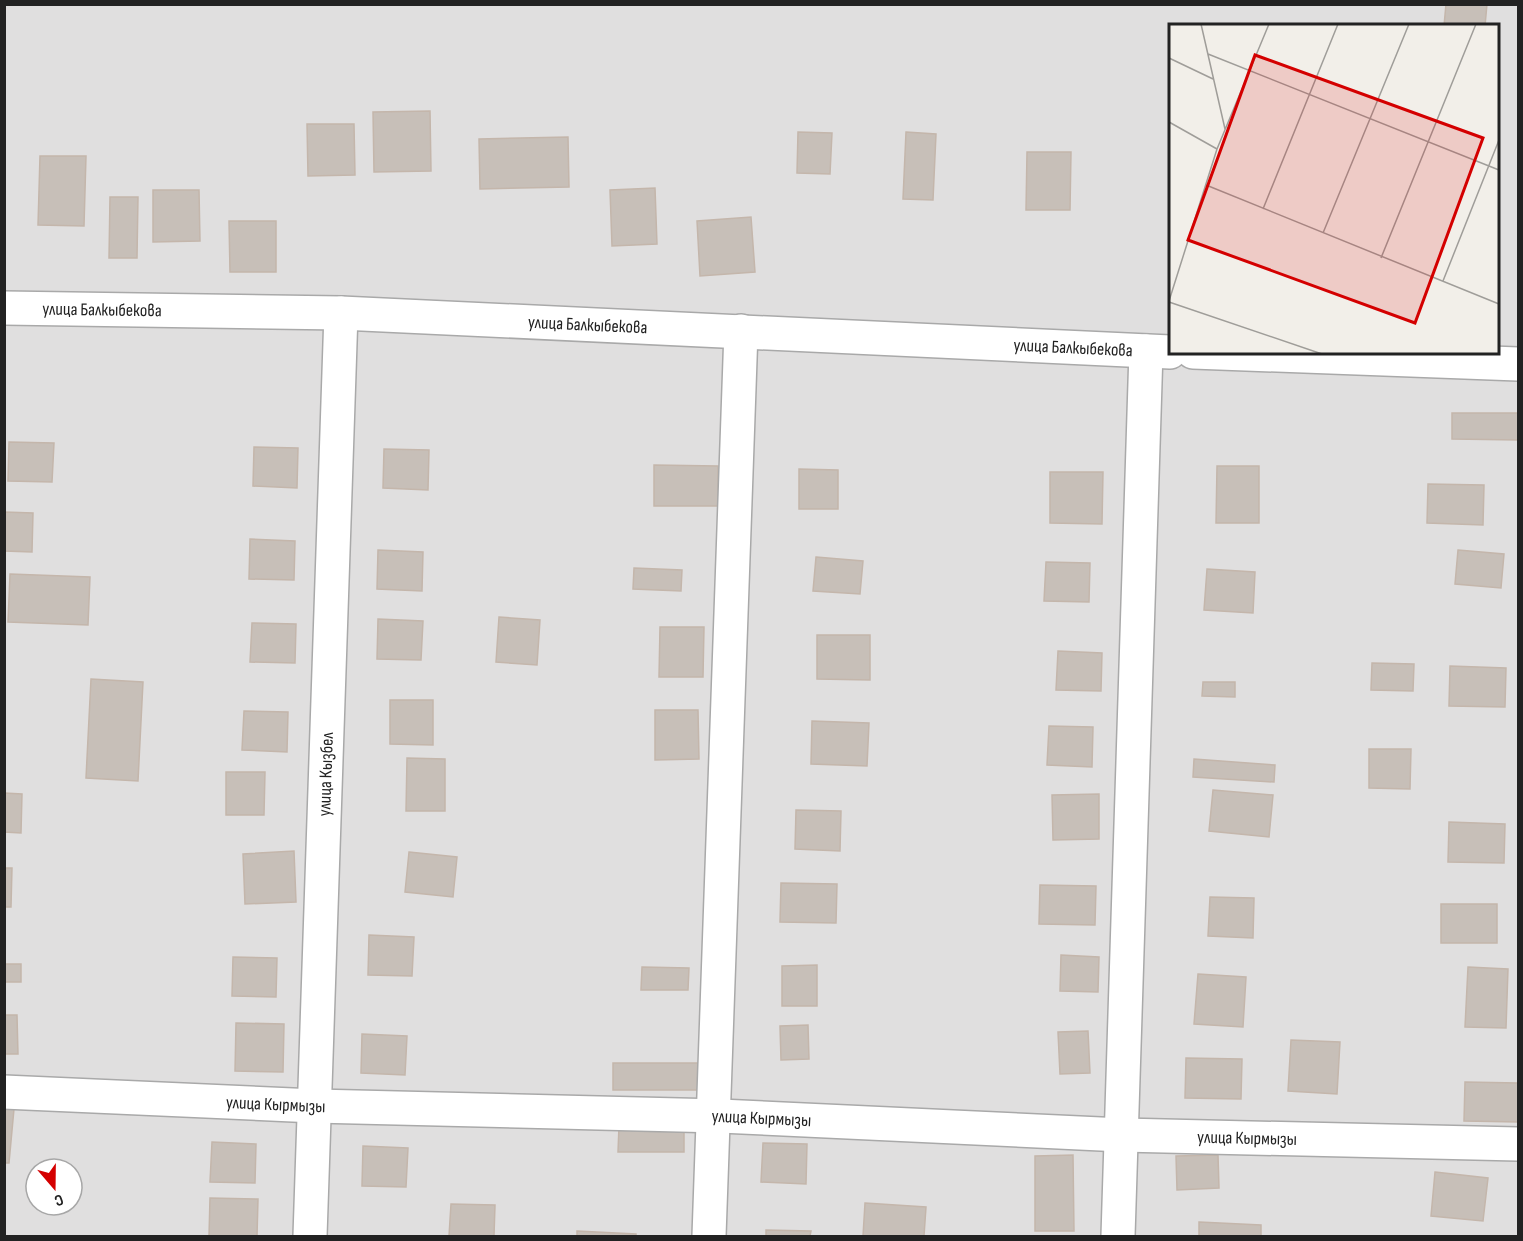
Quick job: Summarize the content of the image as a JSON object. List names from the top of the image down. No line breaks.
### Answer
{"streets":{"street":["улица Балкыбекова","улица Кызбел","улица Кырмызы"]},"crossings":[["улица Балкыбекова","улица Кызбел"],["улица Кызбел","улица Кырмызы"]],"north":"bottom"}
